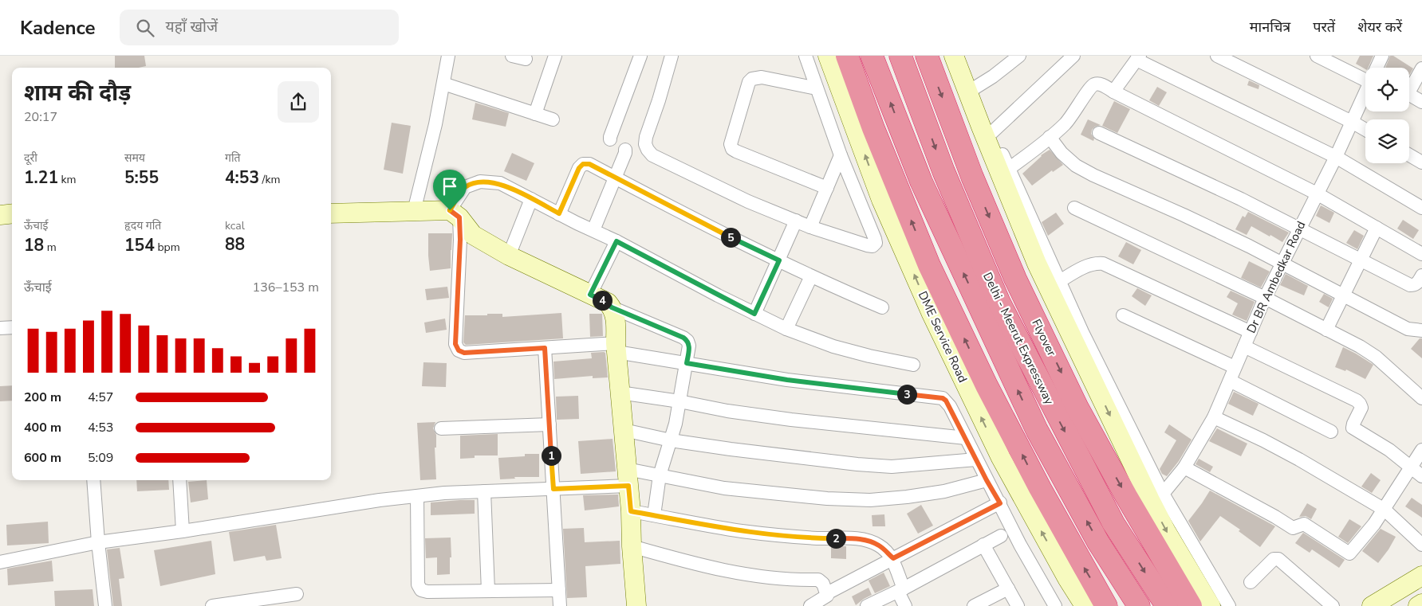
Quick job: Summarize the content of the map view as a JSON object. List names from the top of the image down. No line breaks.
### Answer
{"streets":{"highway":["Flyover","Delhi - Meerut Expressway"],"main road":["DME Service Road"],"street":["Dr BR Ambedkar Road"]},"page":{"header":"Kadence","search":"यहाँ खोजें","nav":["मानचित्र","परतें","शेयर करें"],"heading":["शाम की दौड़","20:17"],"stats":[["दूरी","1.21 km"],["समय","5:55"],["गति","4:53 /km"],["ऊँचाई","18 m"],["हृदय गति","154 bpm"],["kcal","88"]],"pins":["5","4","3","1","2"],"chart":["ऊँचाई","136–153 m"],"list":[{"name":"200 m","note":"4:57"},{"name":"400 m","note":"4:53"},{"name":"600 m","note":"5:09"}]}}
